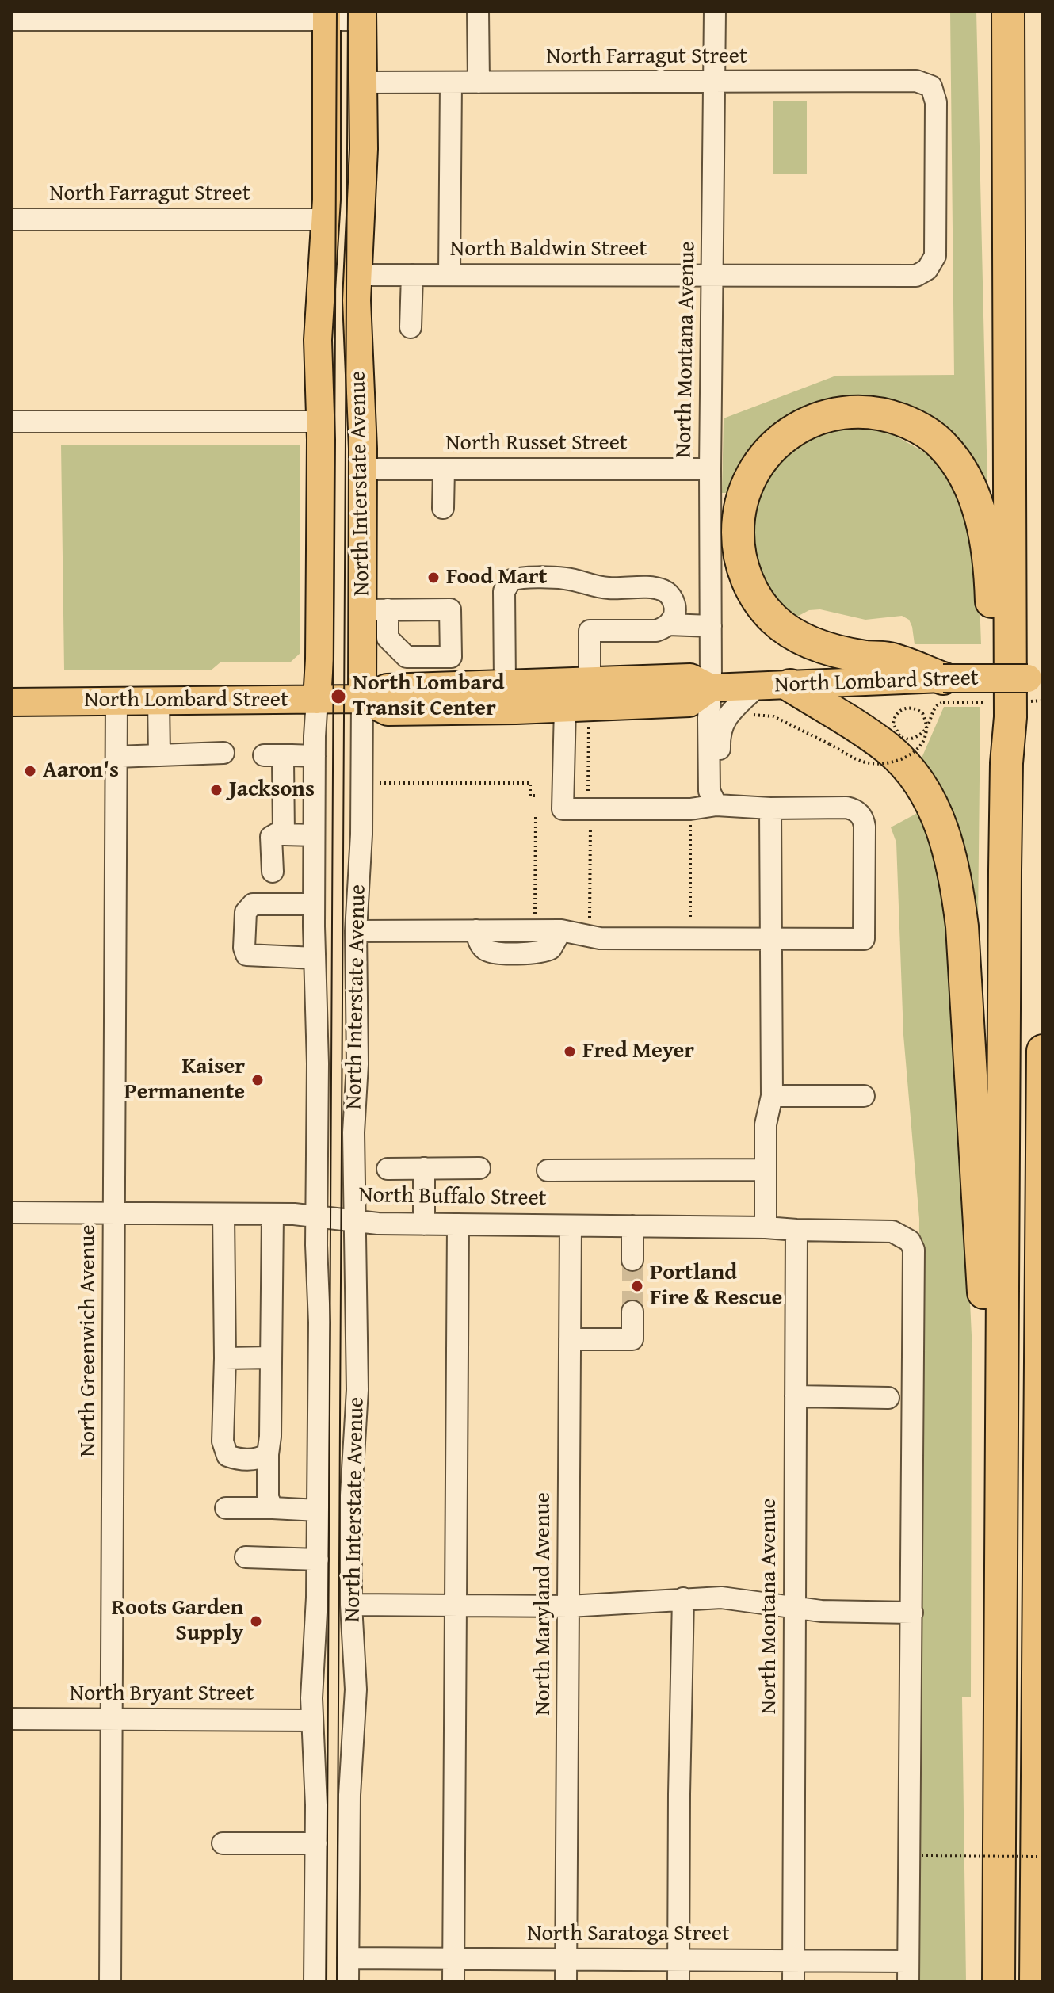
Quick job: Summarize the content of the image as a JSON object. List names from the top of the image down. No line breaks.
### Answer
{"streets":{"main road":["North Interstate Avenue","North Lombard Street"],"street":["North Farragut Street","North Baldwin Street","North Montana Avenue","North Russet Street","North Buffalo Street","North Greenwich Avenue","North Maryland Avenue","North Bryant Street","North Saratoga Street"]},"crossings":[["North Farragut Street","North Baldwin Street"],["North Farragut Street","North Montana Avenue"],["North Farragut Street","North Interstate Avenue"],["North Baldwin Street","North Montana Avenue"],["North Baldwin Street","North Interstate Avenue"],["North Montana Avenue","North Russet Street"],["North Montana Avenue","North Lombard Street"],["North Montana Avenue","North Buffalo Street"],["North Montana Avenue","North Saratoga Street"],["North Russet Street","North Interstate Avenue"],["North Interstate Avenue","North Lombard Street"],["North Interstate Avenue","North Buffalo Street"],["North Interstate Avenue","North Bryant Street"],["North Interstate Avenue","North Saratoga Street"],["North Lombard Street","North Greenwich Avenue"],["North Buffalo Street","North Greenwich Avenue"],["North Buffalo Street","North Maryland Avenue"],["North Greenwich Avenue","North Bryant Street"],["North Maryland Avenue","North Saratoga Street"]],"places":["Food Mart","North Lombard Transit Center","Aaron's","Jacksons","Fred Meyer","Kaiser Permanente","Portland Fire & Rescue","Roots Garden Supply"]}
